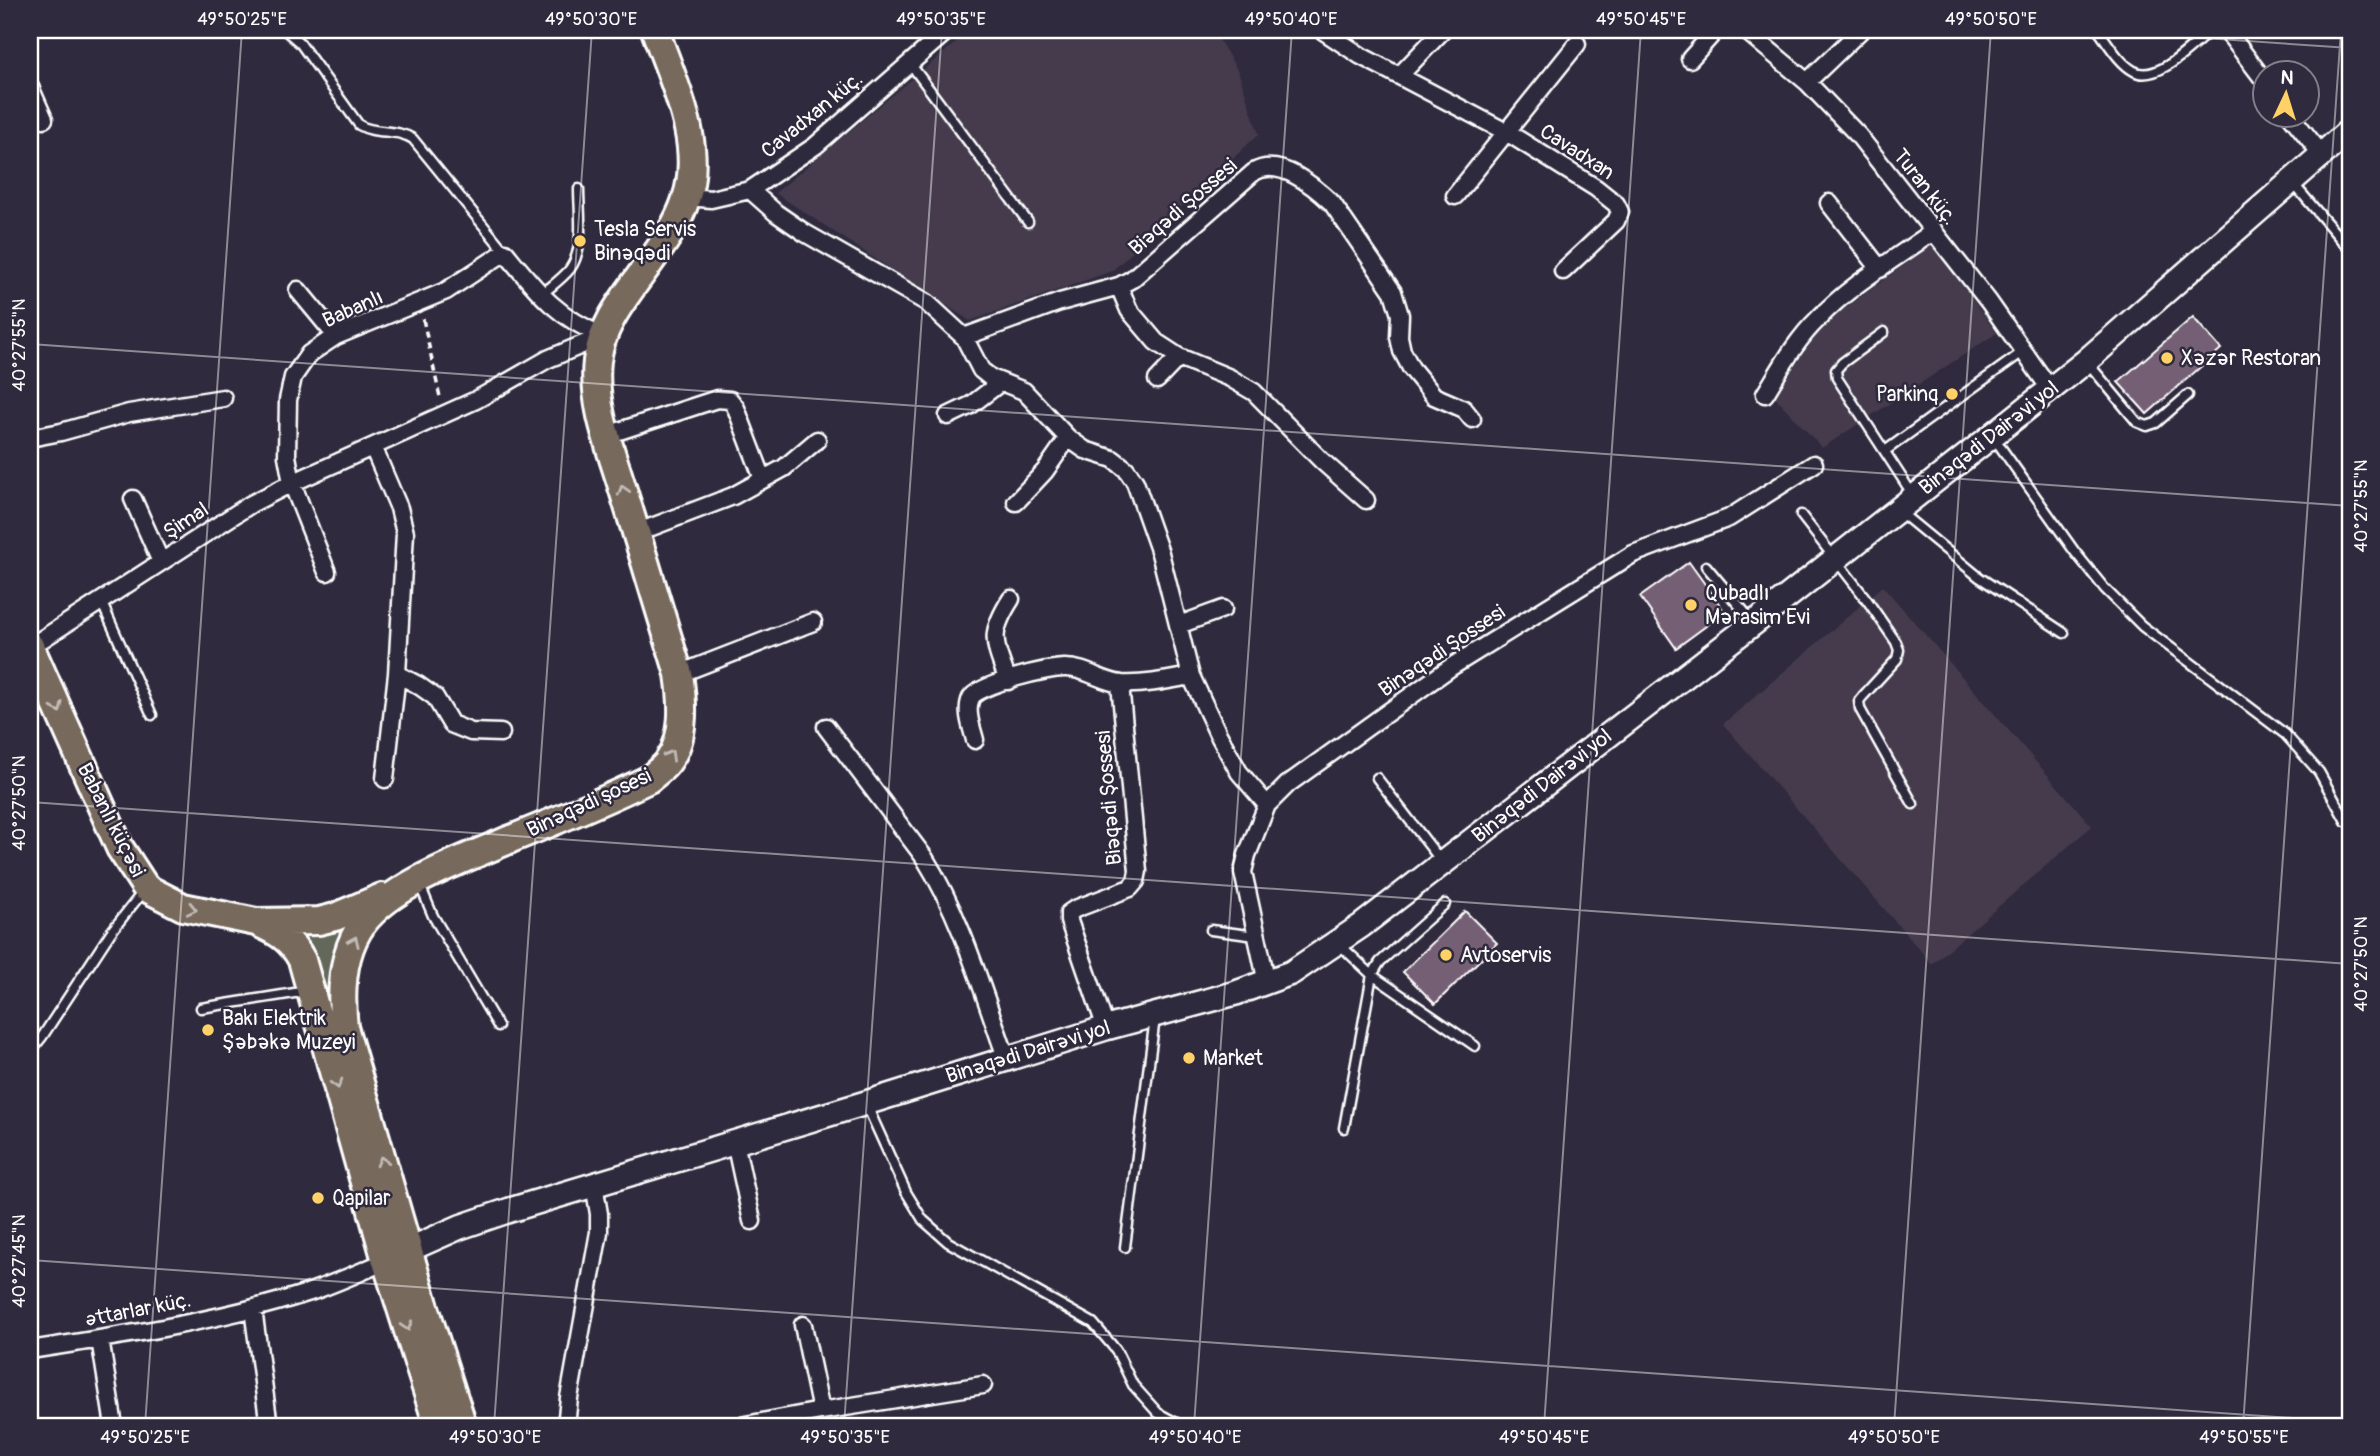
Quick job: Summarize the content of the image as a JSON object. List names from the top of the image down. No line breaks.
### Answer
{"streets":{"main road":["Binəqədi Dairəvi yol","Binəqədi şosesi","Babanlı küçəsi"],"street":["Cavadxan küç.","Cavadxan","Turan küç.","Biəqədi Şossesi","Babanlı","Şimal","Binəqədi Şossesi","Əttarlar küç."]},"crossings":[["Cavadxan küç.","Binəqədi şosesi"],["Turan küç.","Binəqədi Dairəvi yol"],["Biəqədi Şossesi","Binəqədi Dairəvi yol"],["Babanlı","Şimal"],["Binəqədi Dairəvi yol","Binəqədi Şossesi"],["Binəqədi Dairəvi yol","Binəqədi şosesi"],["Binəqədi Dairəvi yol","Əttarlar küç."],["Şimal","Binəqədi şosesi"],["Şimal","Babanlı küçəsi"],["Binəqədi şosesi","Babanlı küçəsi"],["Binəqədi şosesi","Əttarlar küç."]],"one_way":["Babanlı küçəsi"],"places":["Tesla Servis Binəqədi","Xəzər Restoran","Parkinq","Qubadlı Mərasim Evi","Avtoservis","Bakı Elektrik Şəbəkə Muzeyi","Market","Qapilar"],"north":"top","coordinates":["49°50'25\"E","49°50'30\"E","49°50'35\"E","49°50'40\"E","49°50'45\"E","49°50'50\"E","40°27'55\"N","40°27'50\"N","40°27'45\"N","49°50'55\"E"]}
